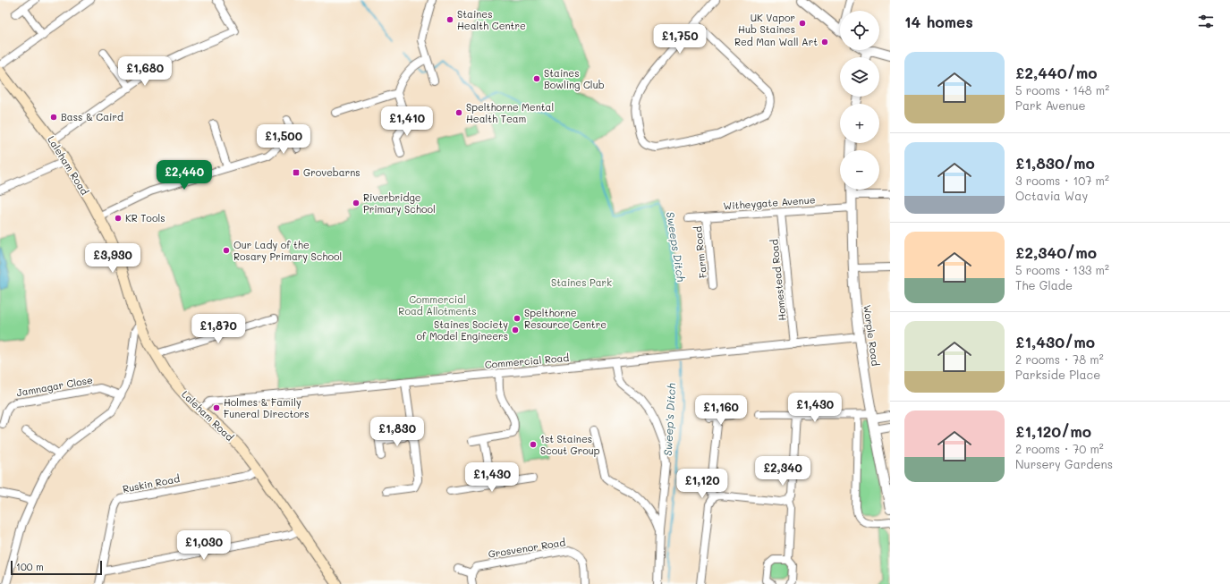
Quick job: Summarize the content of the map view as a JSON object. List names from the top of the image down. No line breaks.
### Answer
{"streets":{"main road":["Laleham Road"],"street":["Witheygate Avenue","Farm Road","Homestead Road","Worple Road","Commercial Road","Jamnagar Close","Ruskin Road","Grosvenor Road"]},"crossings":[["Laleham Road","Commercial Road"],["Laleham Road","Ruskin Road"],["Witheygate Avenue","Farm Road"],["Witheygate Avenue","Homestead Road"],["Witheygate Avenue","Worple Road"],["Homestead Road","Commercial Road"],["Worple Road","Commercial Road"]],"water":["Sweeps Ditch","Sweep's Ditch"],"parks":["Staines Park","Commercial Road Allotments"],"places":{"other":["Staines Health Centre","UK Vapor Hub Staines","Red Man Wall Art","Staines Bowling Club","Spelthorne Mental Health Team","Bass & Caird","Riverbridge Primary School","KR Tools","Our Lady of the Rosary Primary School","Spelthorne Resource Centre","Staines Society of Model Engineers","Holmes & Family Funeral Directors","1st Staines Scout Group"],"transit":["Grovebarns"]},"scale_bar":"100 m","page":{"heading":"14 homes","map_buttons":["+","−"],"price":["£1,750","£1,680","£1,410","£1,500","£2,440","£3,930","£1,870","£1,430","£1,160","£1,830","£2,340","£1,430","£1,120","£1,030"],"list":[{"name":"£2,440/mo","note":"5 rooms · 148 m² · Park Avenue"},{"name":"£1,830/mo","note":"3 rooms · 107 m² · Octavia Way"},{"name":"£2,340/mo","note":"5 rooms · 133 m² · The Glade"},{"name":"£1,430/mo","note":"2 rooms · 78 m² · Parkside Place"},{"name":"£1,120/mo","note":"2 rooms · 70 m² · Nursery Gardens"}],"scale":"100 m"}}
